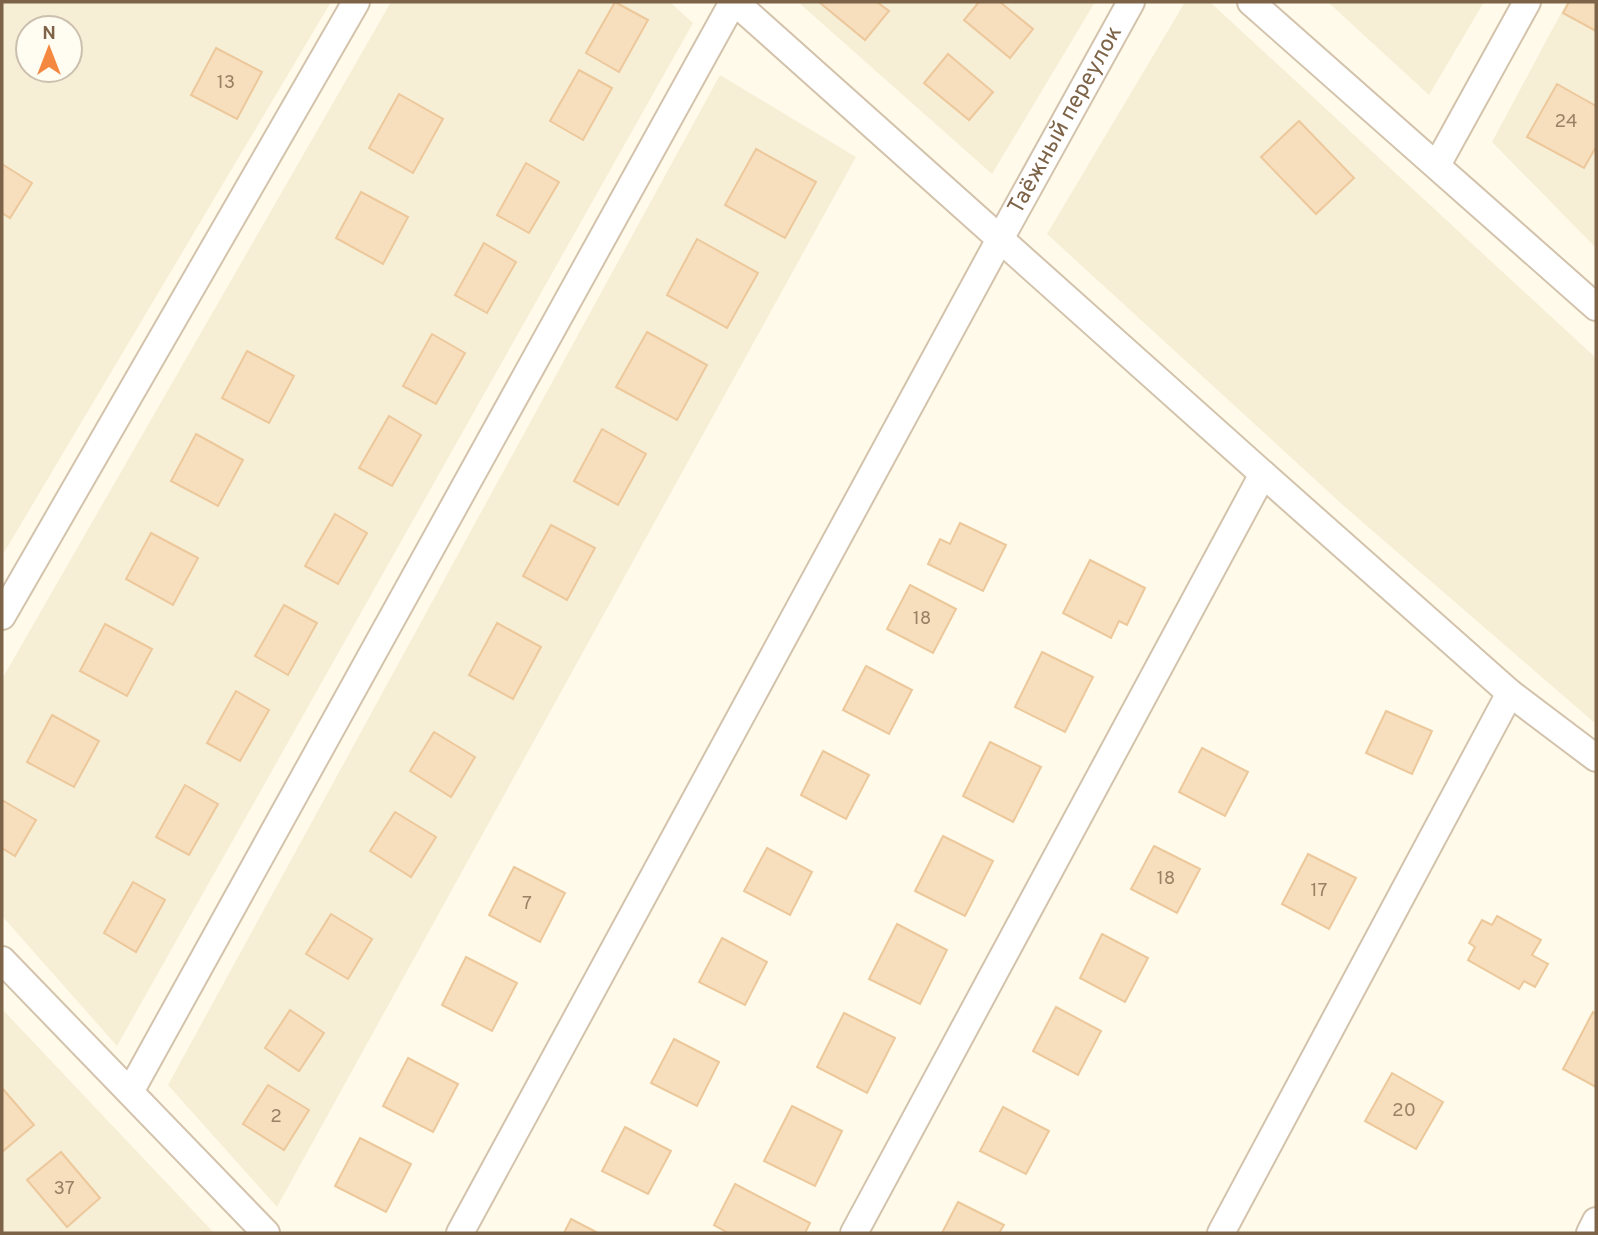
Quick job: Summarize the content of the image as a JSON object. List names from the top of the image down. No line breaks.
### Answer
{"streets":{"street":["Таёжный переулок"]},"house_numbers":["13","24","18","18","17","7","20","2","37"],"north":"top"}
